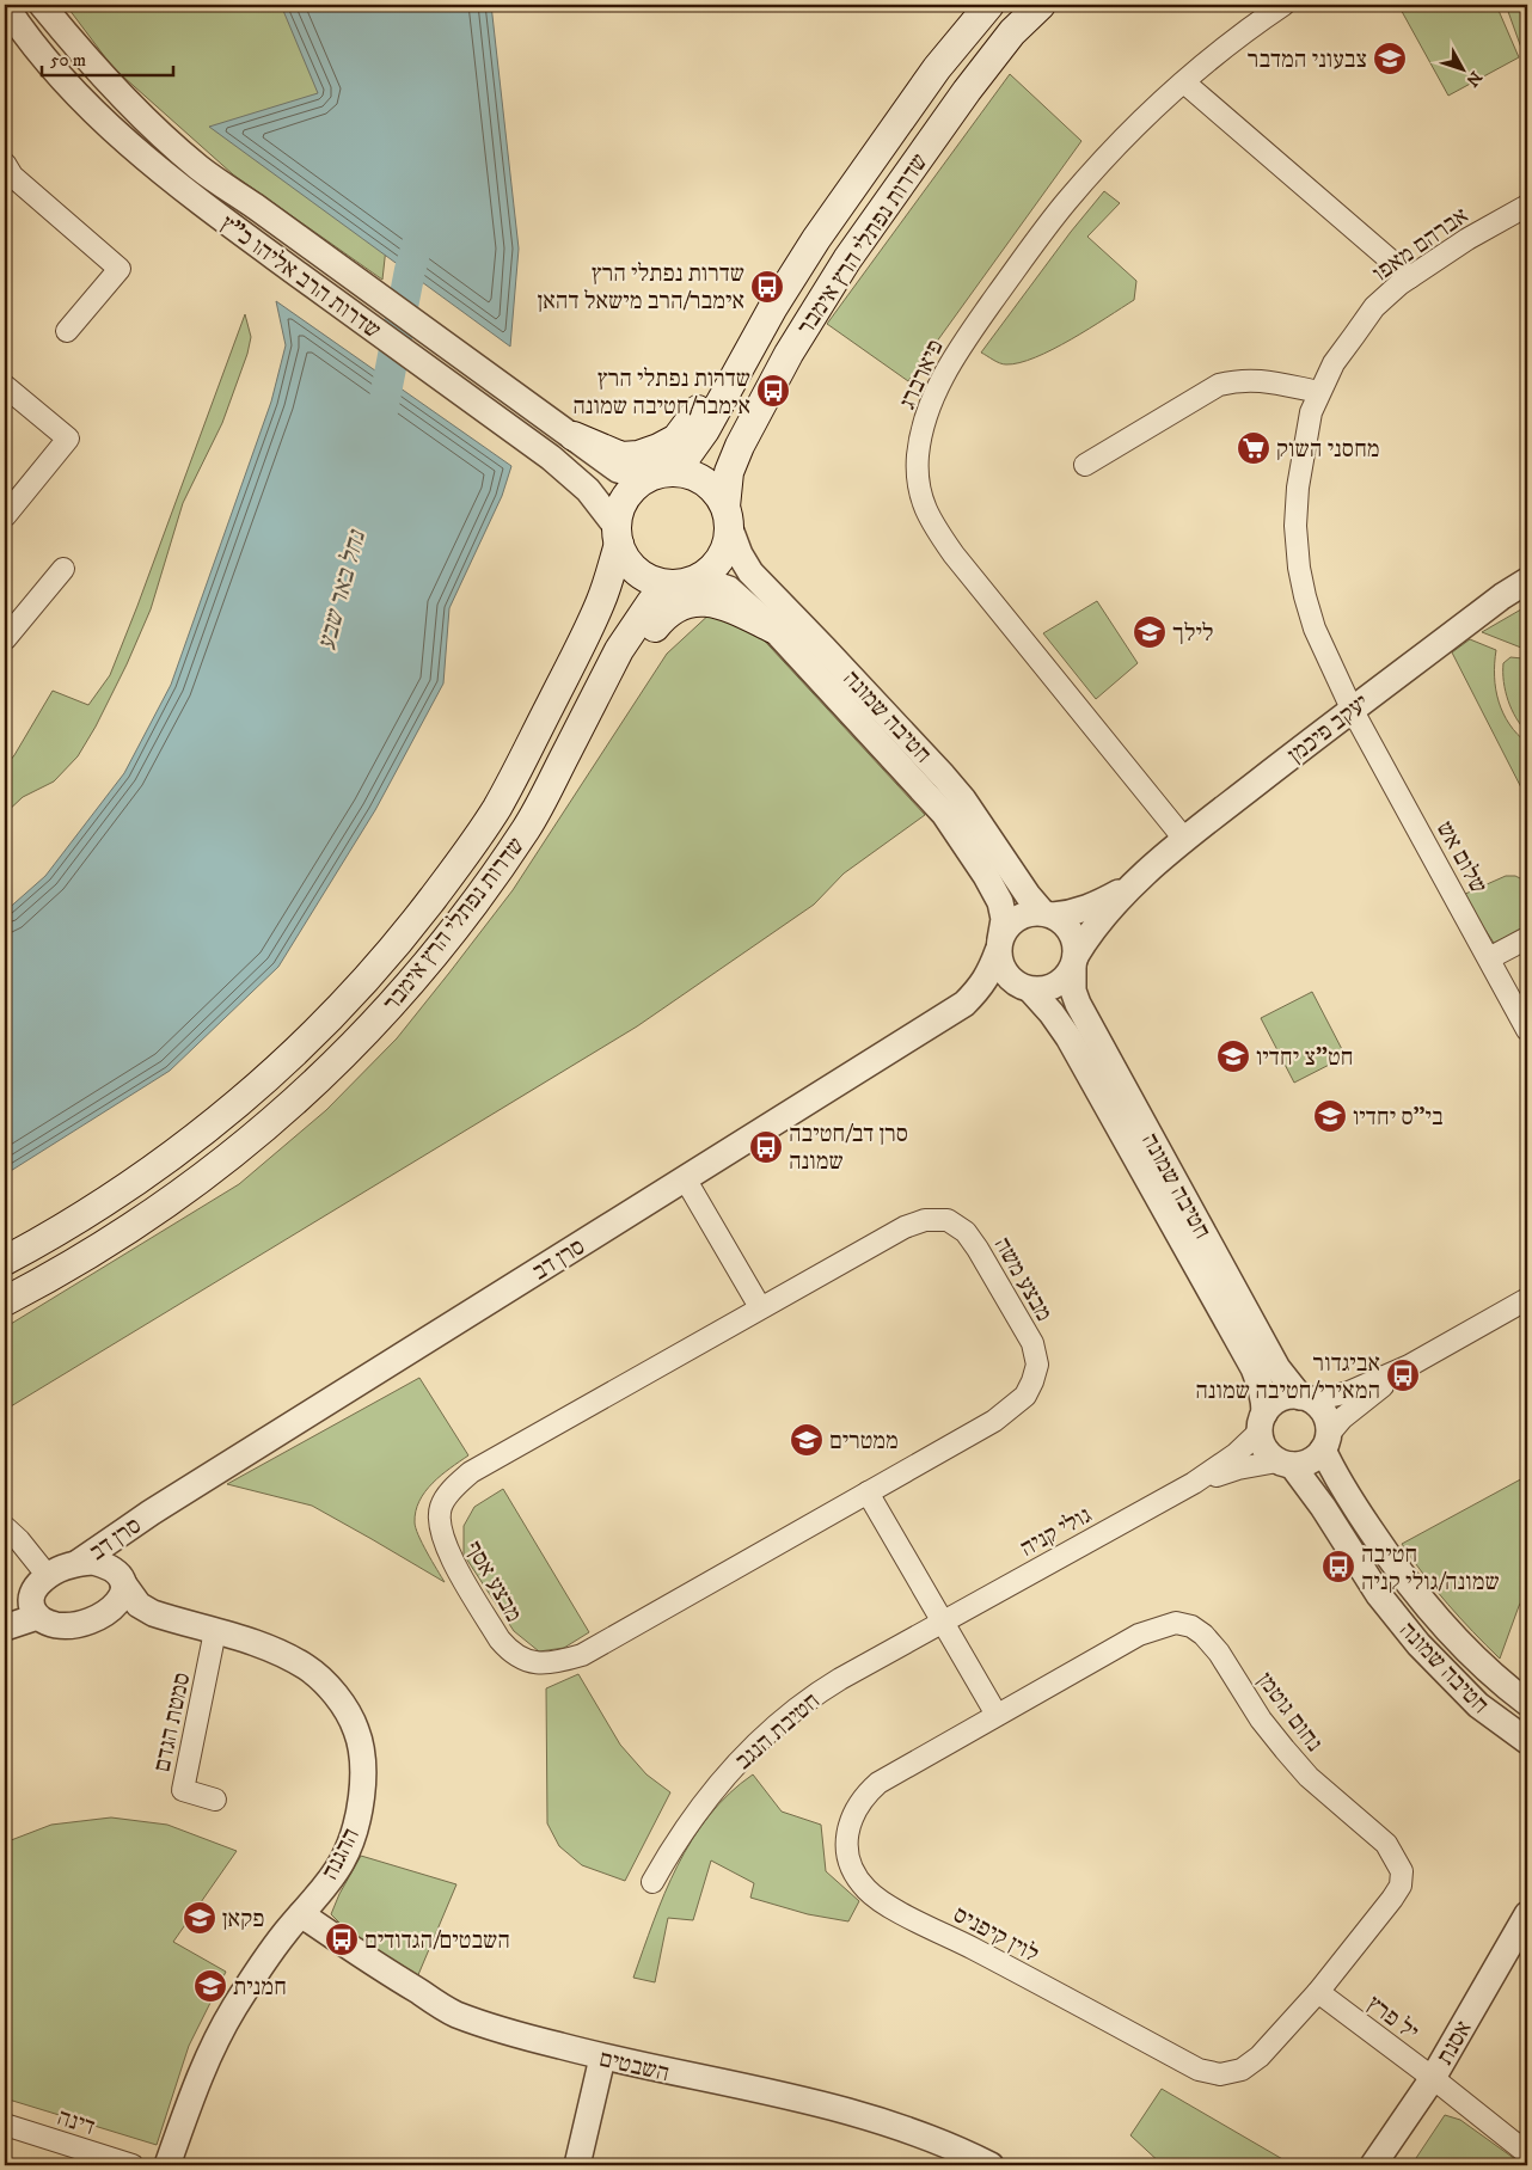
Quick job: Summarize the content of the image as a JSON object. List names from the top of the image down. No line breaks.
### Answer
{"streets":{"main road":["שדרות נפתלי הרץ אימבר"],"street":["אברהם מאפו","שדרות הרב אליהו כ\"ץ","פיארברג","חטיבה שמונה","יעקב פיכמן","שלום אש","סרן דב","מבצע משה","גולי קניה","מבצע אסף","נחום גוטמן","סמטת הגדם","חטיבת הנגב","ההגנה","לוין קיפניס","יל פרץ","אסנת","השבטים","דינה"]},"crossings":[["שדרות נפתלי הרץ אימבר","שדרות הרב אליהו כ\"ץ"],["שדרות נפתלי הרץ אימבר","חטיבה שמונה"],["אברהם מאפו","יעקב פיכמן"],["אברהם מאפו","שלום אש"],["שדרות הרב אליהו כ\"ץ","חטיבה שמונה"],["פיארברג","יעקב פיכמן"],["חטיבה שמונה","יעקב פיכמן"],["חטיבה שמונה","סרן דב"],["חטיבה שמונה","גולי קניה"],["יעקב פיכמן","שלום אש"],["יעקב פיכמן","סרן דב"],["סרן דב","ההגנה"],["מבצע משה","מבצע אסף"],["גולי קניה","חטיבת הנגב"],["נחום גוטמן","לוין קיפניס"],["נחום גוטמן","יל פרץ"],["סמטת הגדם","ההגנה"],["ההגנה","השבטים"],["לוין קיפניס","יל פרץ"],["יל פרץ","אסנת"]],"water":["נחל באר שבע"],"places":{"school or university":["צבעוני המדבר","לילך","חט\"צ יחדיו","בי\"ס יחדיו","ממטרים","פקאן","חמנית"],"bus stop":["שדרות נפתלי הרץ אימבר/הרב מישאל דהאן","שדרות נפתלי הרץ אימבר/חטיבה שמונה","סרן דב/חטיבה שמונה","אביגדור המאירי/חטיבה שמונה","חטיבה שמונה/גולי קניה","השבטים/הגדודים"],"supermarket":["מחסני השוק"]},"scale_bar":"50 m","north":"bottom right"}
